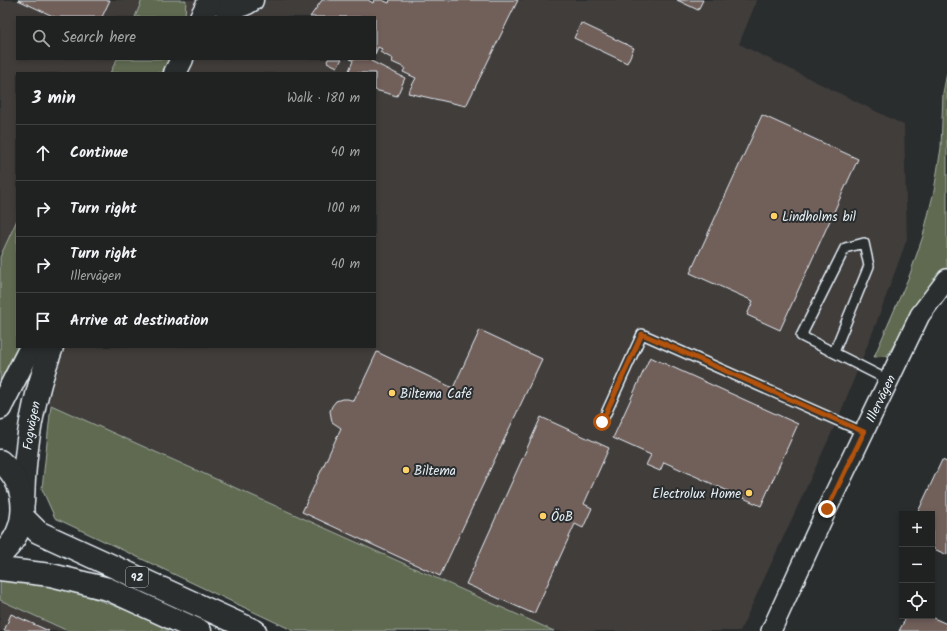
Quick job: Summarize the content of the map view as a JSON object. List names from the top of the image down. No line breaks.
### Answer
{"streets":{"main road":["Fogvägen","92"],"street":["Illervägen"]},"crossings":[["Fogvägen","92"]],"places":["Lindholms bil","Biltema Café","Biltema","Electrolux Home","ÖoB"],"page":{"search":"Search here","heading":["3 min","Walk · 180 m"],"list":[["Continue","40 m"],["Turn right","100 m"],["Turn right","Illervägen","40 m"],"Arrive at destination"],"map_buttons":["+","−"]}}
